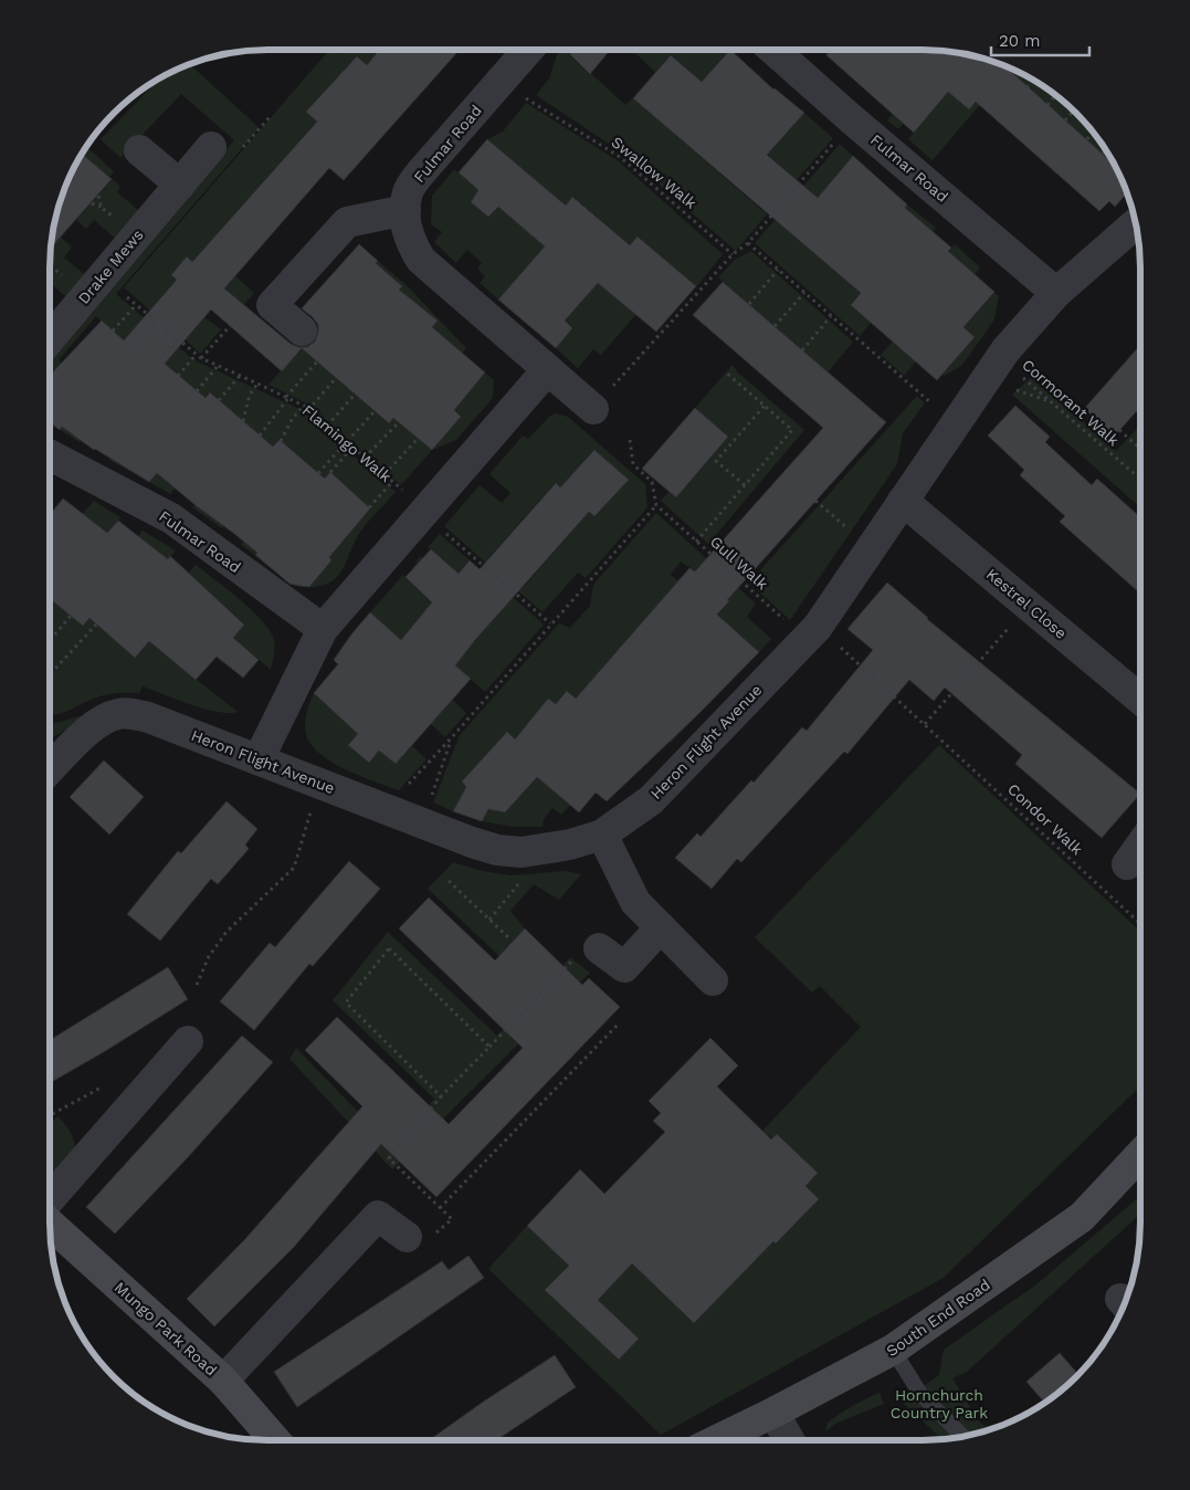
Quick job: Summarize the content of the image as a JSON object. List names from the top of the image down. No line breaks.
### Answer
{"streets":{"street":["Fulmar Road","Drake Mews","Kestrel Close","Heron Flight Avenue","South End Road","Mungo Park Road"],"path":["Swallow Walk","Cormorant Walk","Flamingo Walk","Gull Walk","Condor Walk"]},"crossings":[["Fulmar Road","Swallow Walk"],["Fulmar Road","Heron Flight Avenue"],["Cormorant Walk","Heron Flight Avenue"],["Gull Walk","Heron Flight Avenue"],["Gull Walk","Condor Walk"],["Kestrel Close","Heron Flight Avenue"],["Heron Flight Avenue","Condor Walk"]],"parks":["Hornchurch Country Park"],"scale_bar":"20 m"}
